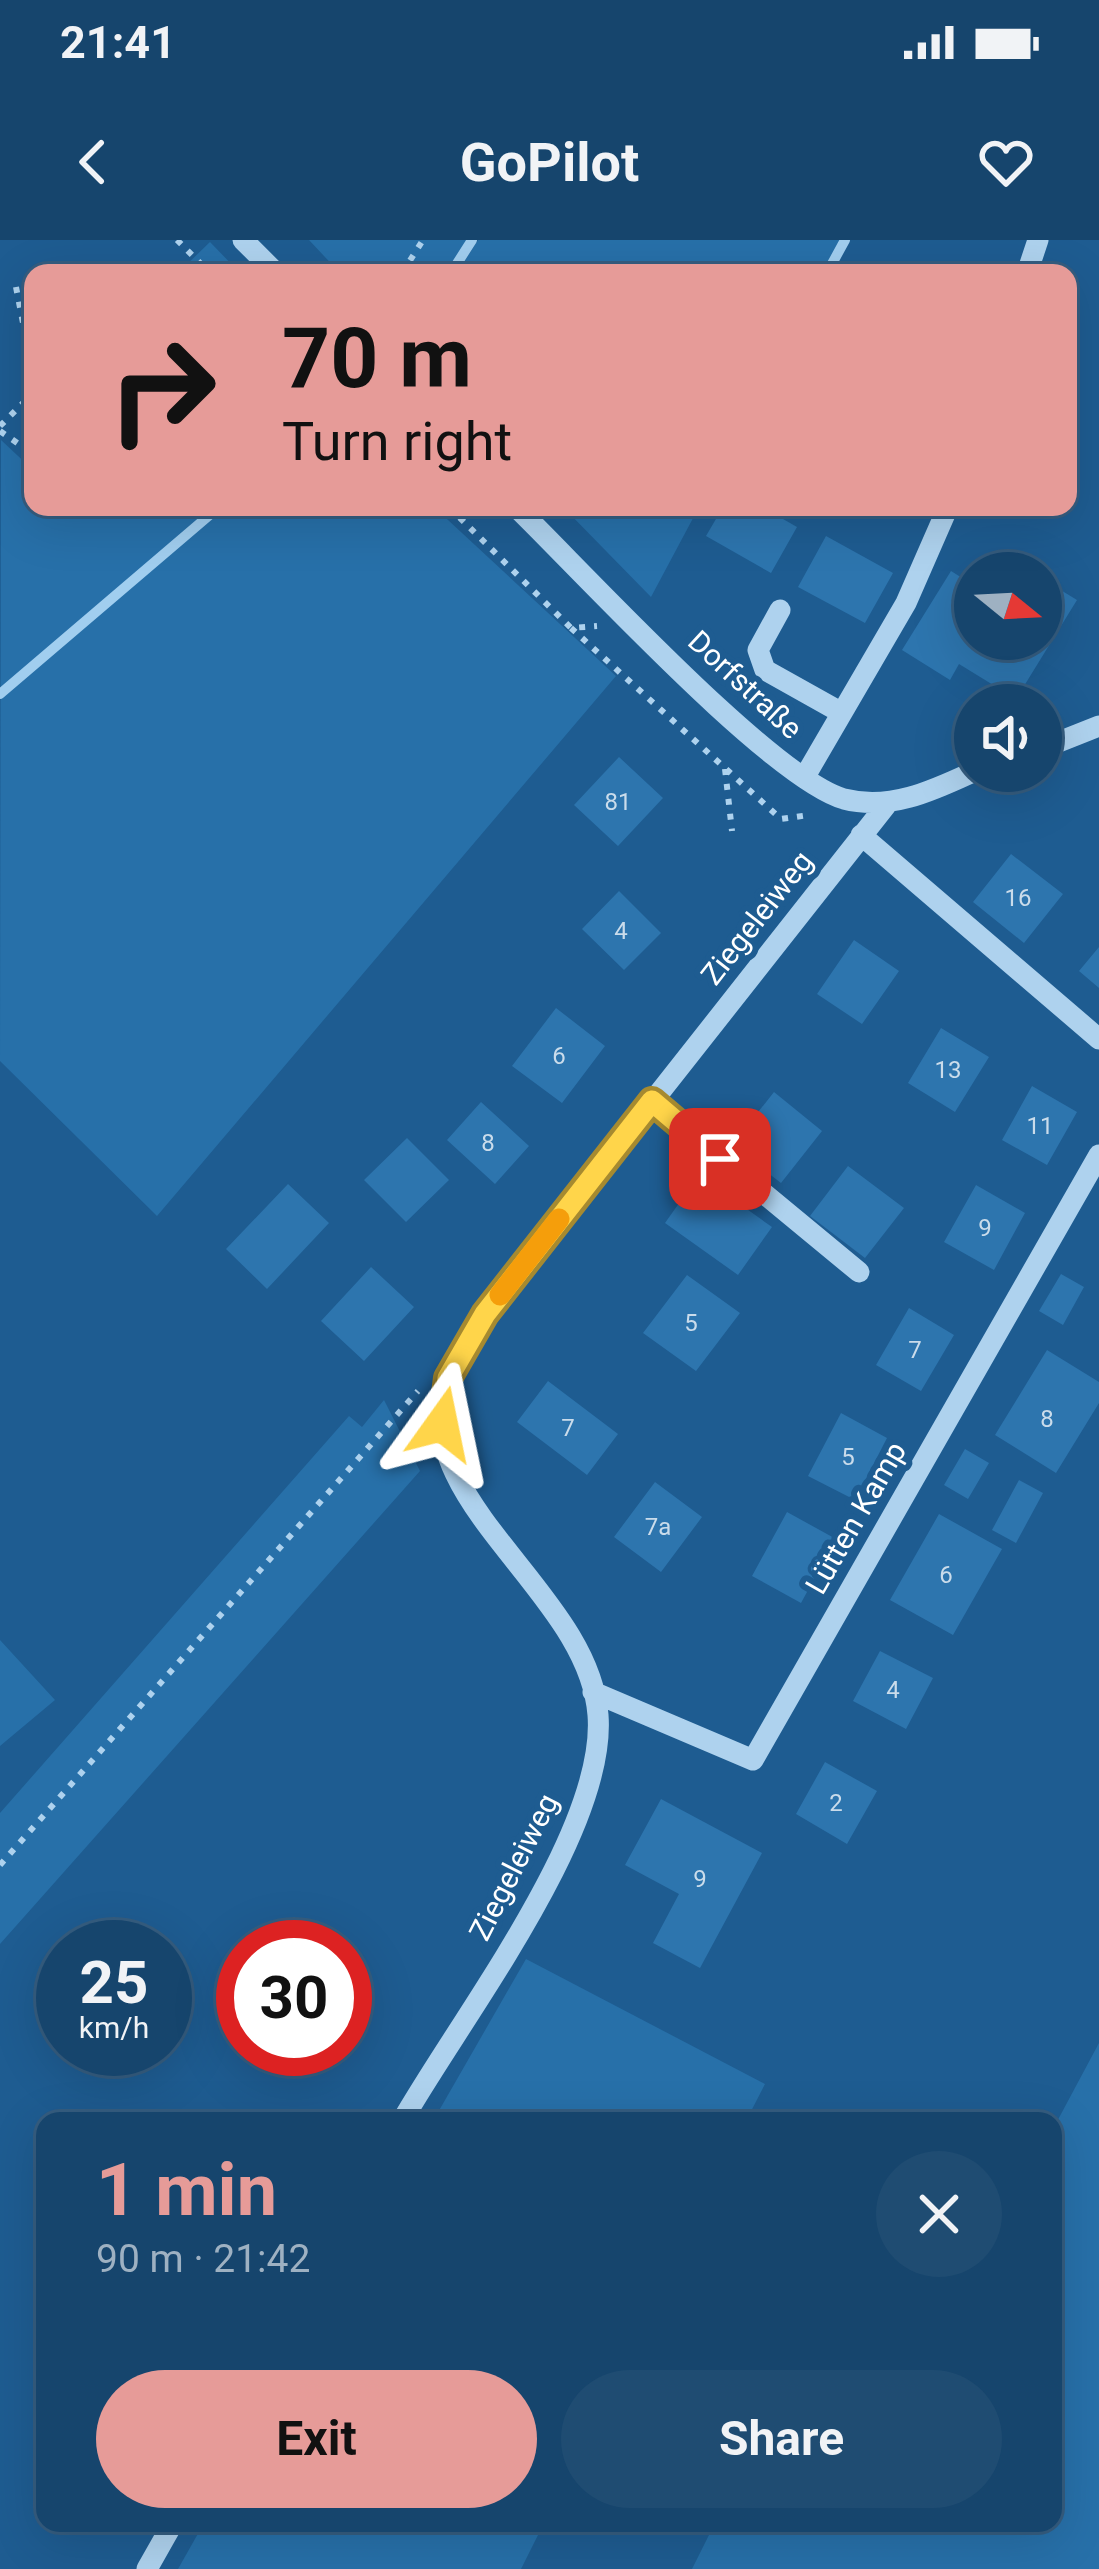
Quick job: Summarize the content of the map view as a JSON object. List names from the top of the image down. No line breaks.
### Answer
{"streets":{"street":["Dorfstraße","Ziegeleiweg","Lütten Kamp"]},"crossings":[["Dorfstraße","Ziegeleiweg"],["Ziegeleiweg","Lütten Kamp"]],"house_numbers":["81","16","4","6","13","11","8","9","5","7","8","7","5","7a","6","4","2","9"],"north":"right","page":{"status":"21:41","header":"GoPilot","turn":["70 m","Turn right"],"speed":"25 km/h","limit":"30","heading":["1 min","90 m · 21:42"],"buttons":["Exit","Share"]}}
